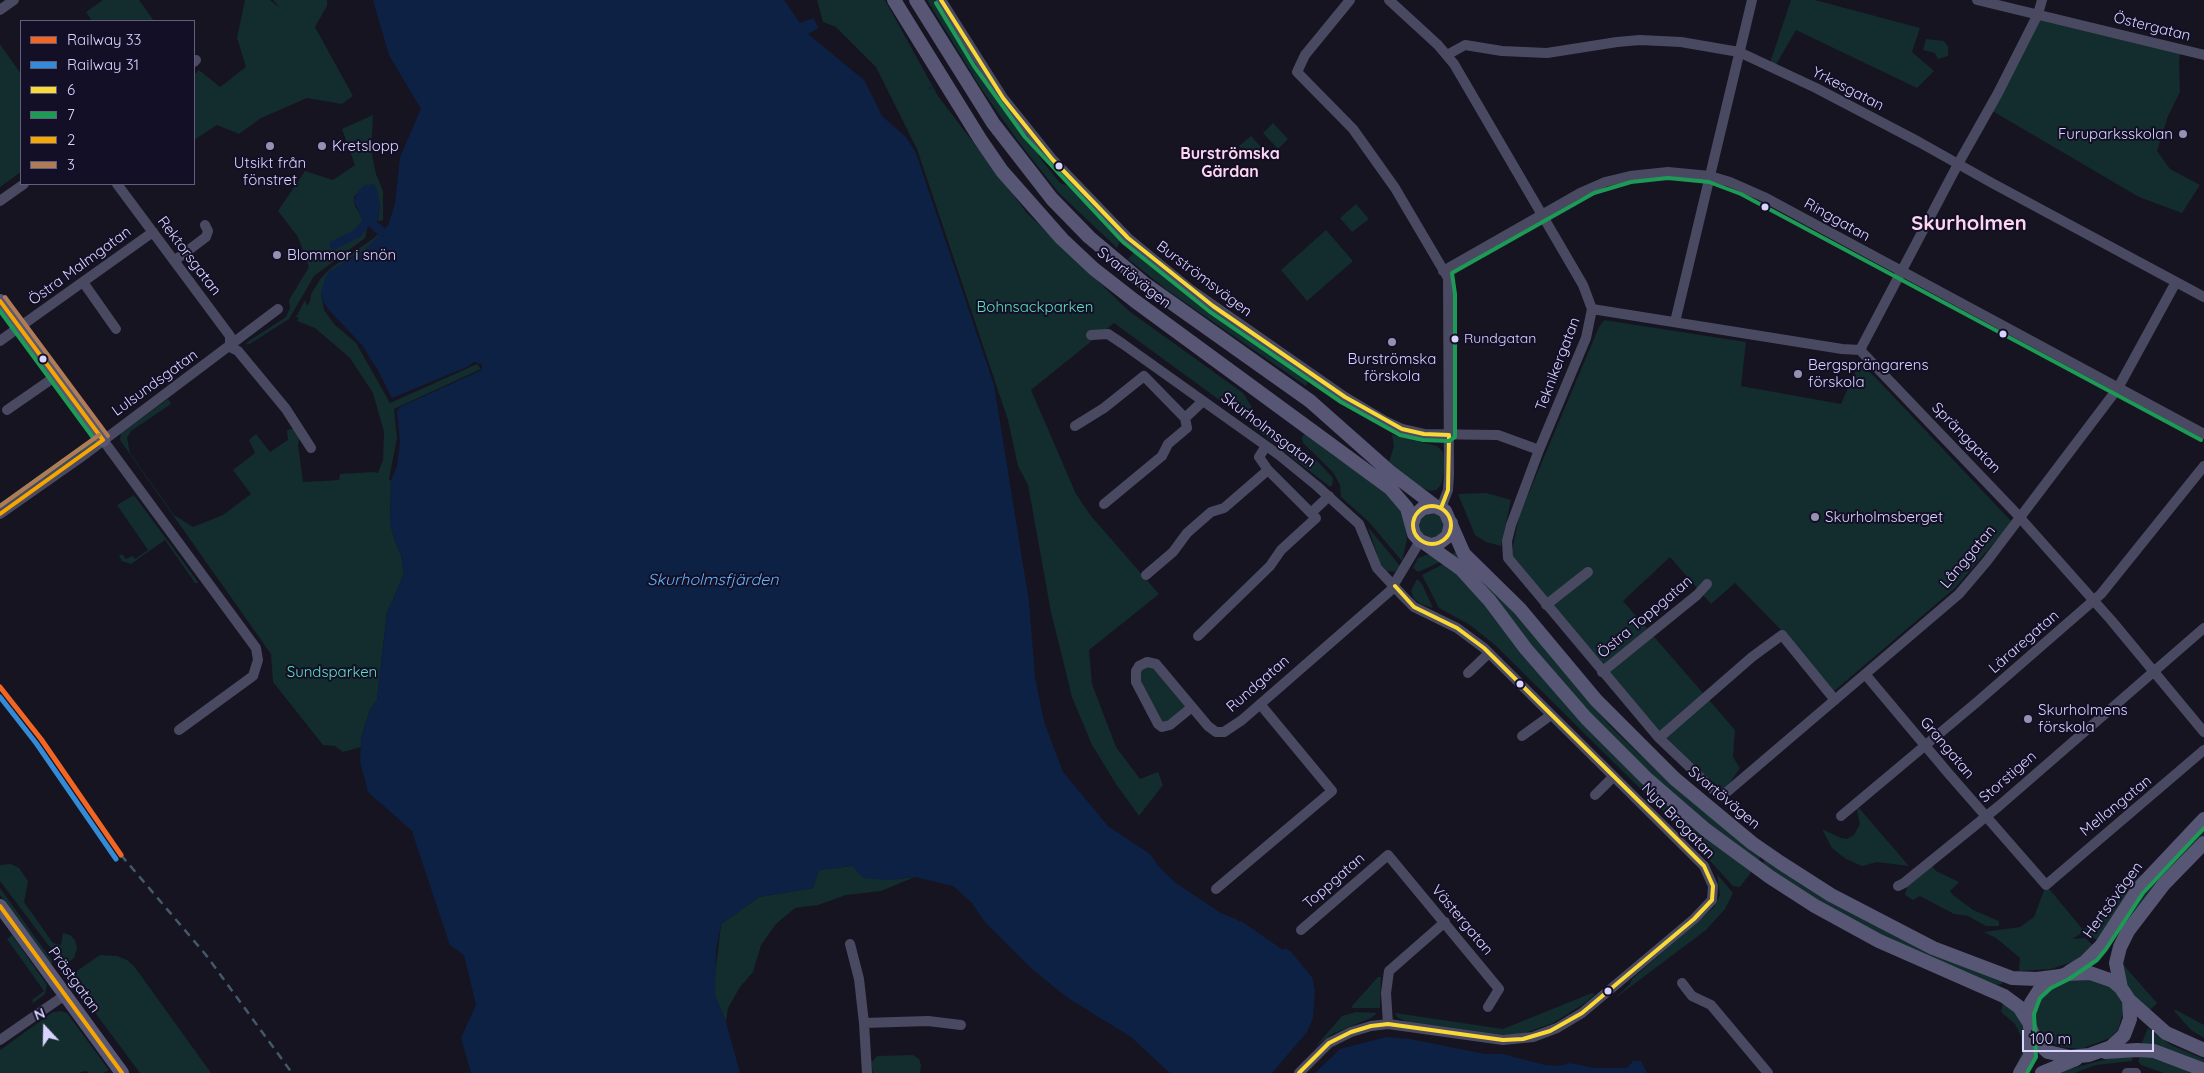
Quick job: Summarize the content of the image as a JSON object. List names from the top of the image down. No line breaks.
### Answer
{"streets":{"main road":["Svartövägen","Hertsövägen","Prästgatan"],"street":["Östergatan","Yrkesgatan","Ringgatan","Rektorsgatan","Östra Malmgatan","Burströmsvägen","Teknikergatan","Lulsundsgatan","Skurholmsgatan","Spränggatan","Långgatan","Östra Toppgatan","Läraregatan","Rundgatan","Grangatan","Storstigen","Mellangatan","Nya Brogatan","Toppgatan","Västergatan"]},"crossings":[["Yrkesgatan","Teknikergatan"],["Yrkesgatan","Långgatan"],["Ringgatan","Teknikergatan"],["Ringgatan","Långgatan"],["Rektorsgatan","Östra Malmgatan"],["Rektorsgatan","Lulsundsgatan"],["Svartövägen","Rundgatan"],["Svartövägen","Hertsövägen"],["Burströmsvägen","Teknikergatan"],["Teknikergatan","Långgatan"],["Teknikergatan","Östra Toppgatan"],["Skurholmsgatan","Rundgatan"],["Skurholmsgatan","Nya Brogatan"],["Spränggatan","Långgatan"],["Spränggatan","Läraregatan"],["Spränggatan","Storstigen"],["Långgatan","Grangatan"],["Läraregatan","Grangatan"],["Rundgatan","Nya Brogatan"],["Grangatan","Storstigen"],["Grangatan","Mellangatan"],["Toppgatan","Västergatan"]],"districts":["Burströmska Gärdan","Skurholmen"],"water":["Skurholmsfjärden"],"parks":["Bohnsackparken","Sundsparken"],"places":["Furuparksskolan","Utsikt från fönstret","Kretslopp","Blommor i snön","Rundgatan","Burströmska förskola","Bergsprängarens förskola","Skurholmsberget","Skurholmens förskola"],"lines":["transit line 6","transit line 7","transit line 3","transit line 2","rail line 33","rail line 31"],"legend":["Railway 33","Railway 31","6","7","2","3"],"scale_bar":"100 m","north":"top"}
